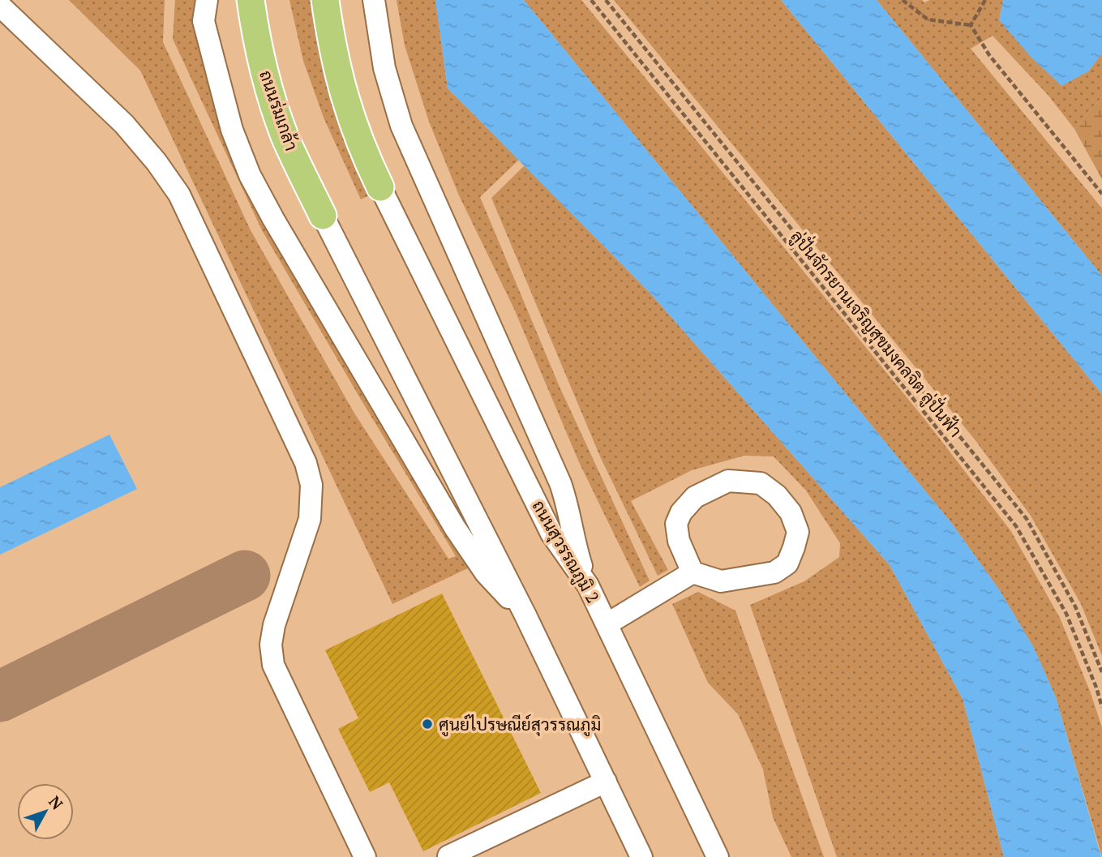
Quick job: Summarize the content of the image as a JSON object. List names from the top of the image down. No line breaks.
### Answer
{"streets":{"main road":["ถนนร่มเกล้า"],"street":["ถนนสุวรรณภูมิ 2"],"path":["ลู่ปั่นจักรยานเจริญสุขมงคลจิต ลู่ปั่นฟ้า"]},"places":["ศูนย์ไปรษณีย์สุวรรณภูมิ"],"north":"top right"}
